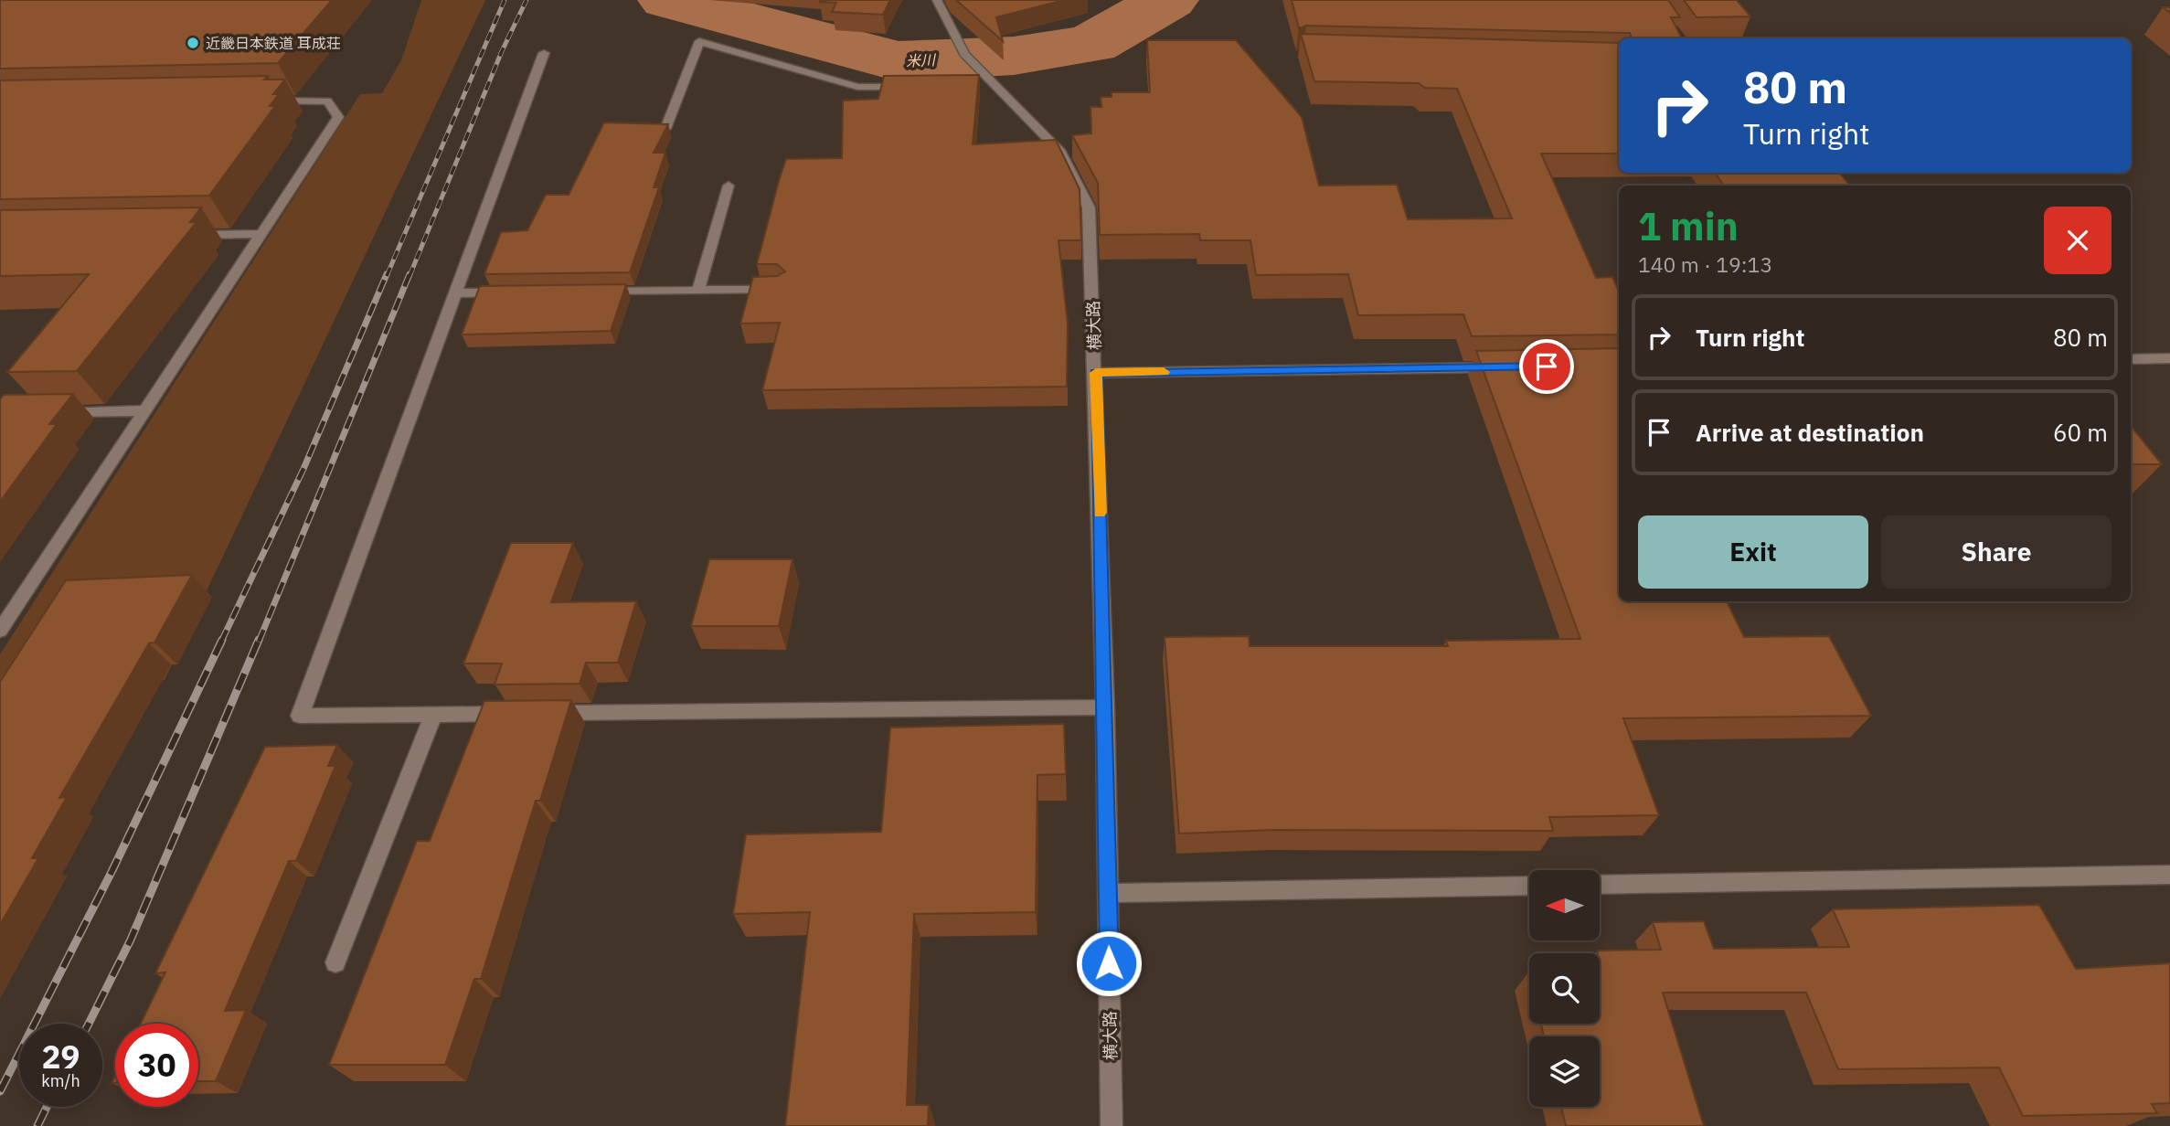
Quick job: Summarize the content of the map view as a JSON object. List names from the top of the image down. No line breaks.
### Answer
{"streets":{"street":["横大路"]},"water":["米川"],"places":["近畿日本鉄道 耳成荘"],"north":"left","page":{"turn":["80 m","Turn right"],"heading":["1 min","140 m · 19:13"],"list":[{"name":"Turn right","value":"80 m"},{"name":"Arrive at destination","value":"60 m"}],"buttons":["Exit","Share"],"speed":"29 km/h","limit":"30"}}
